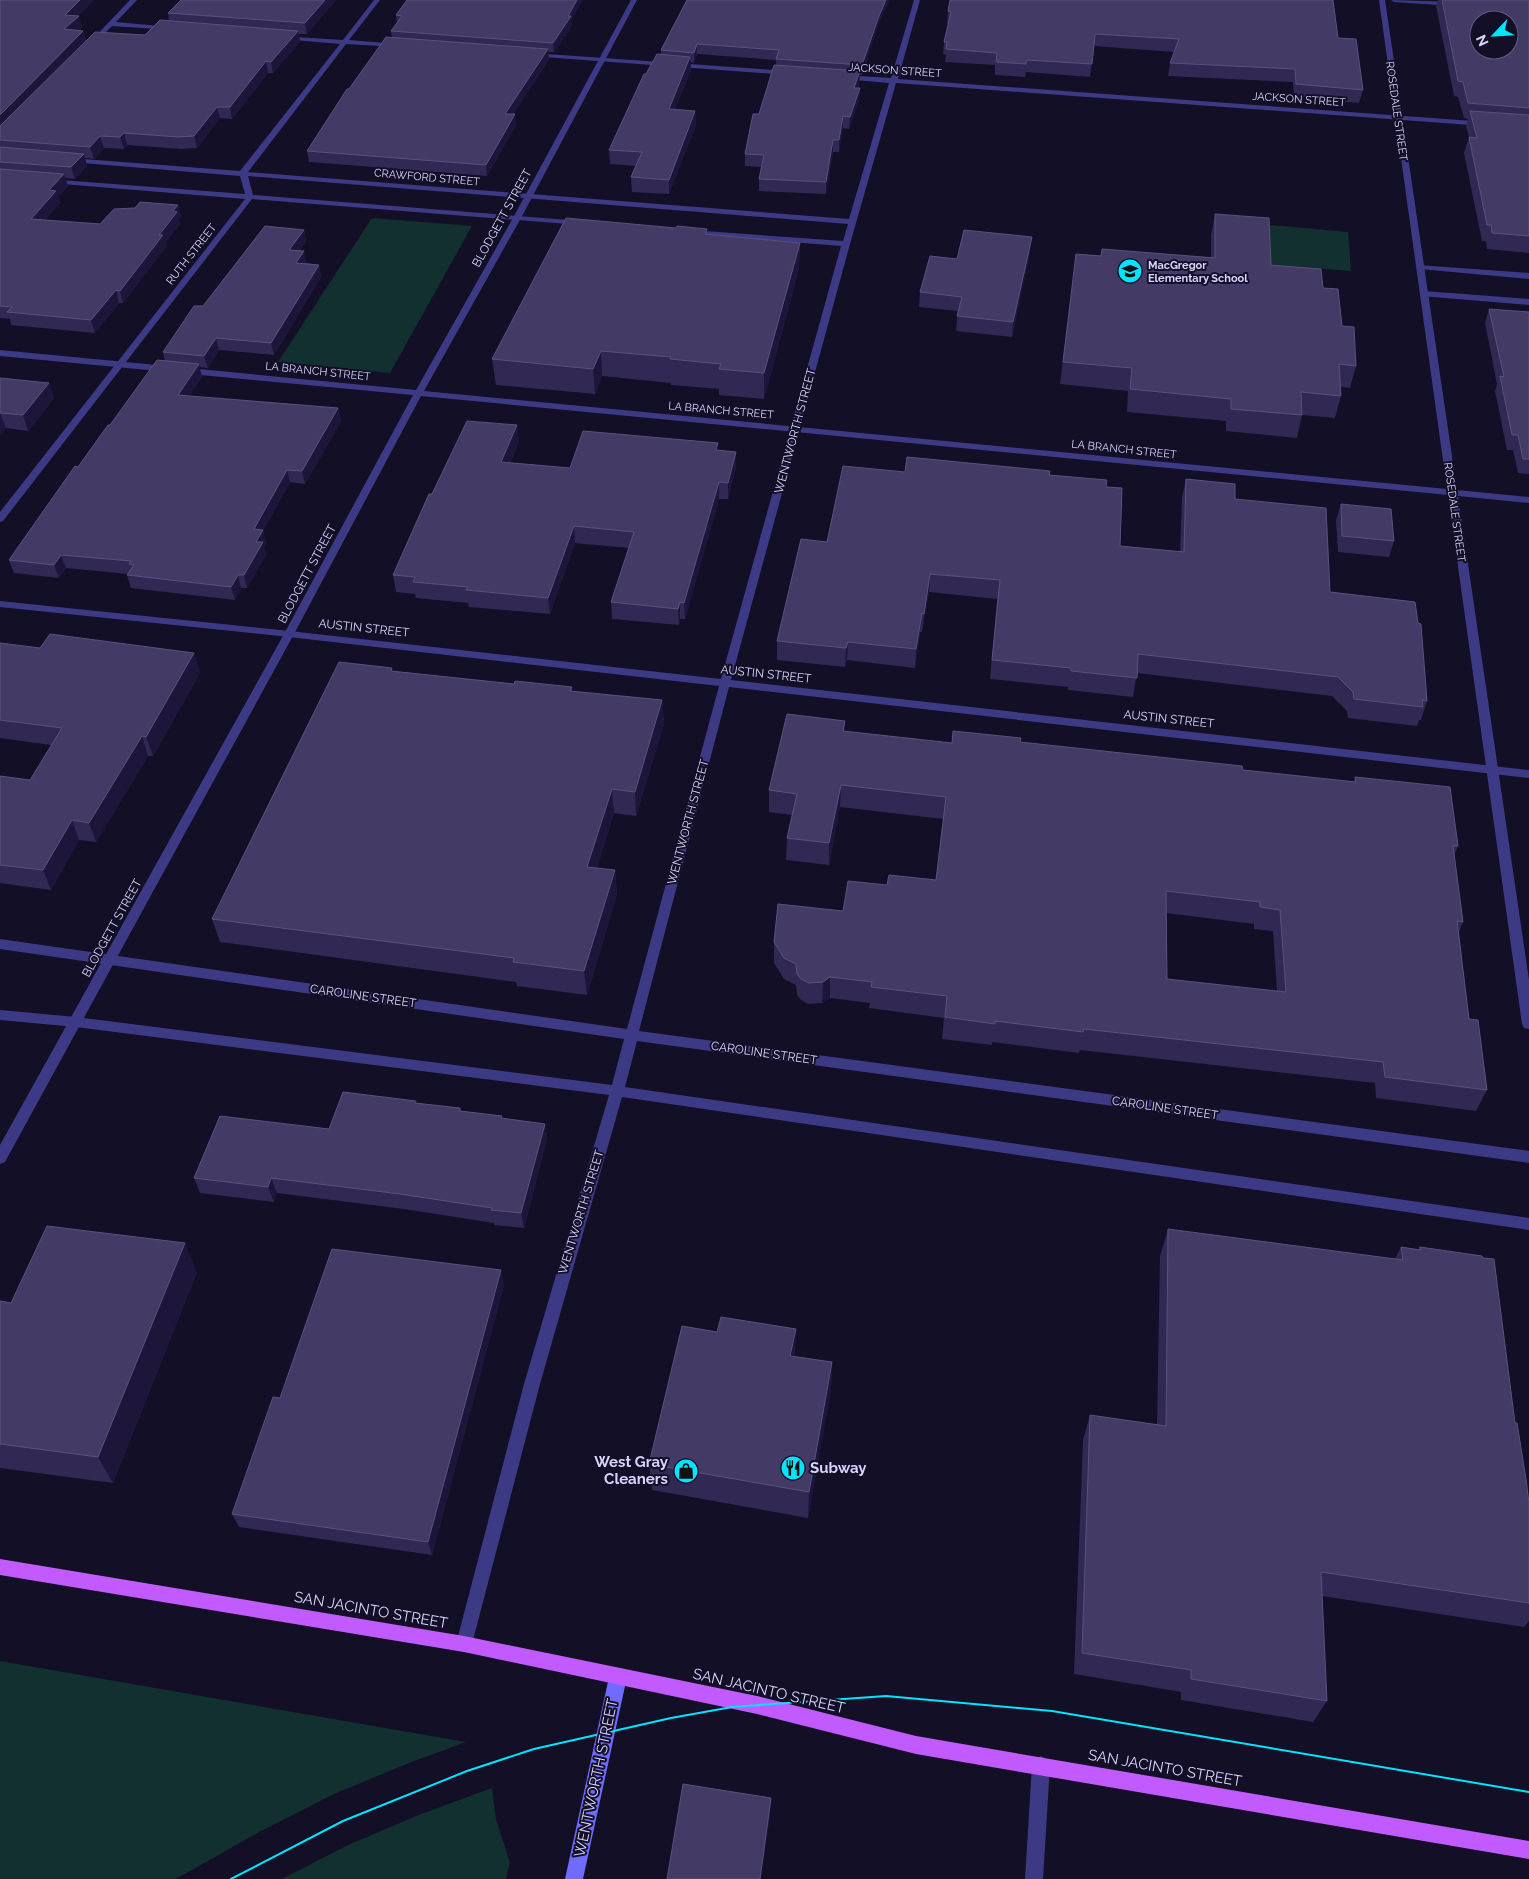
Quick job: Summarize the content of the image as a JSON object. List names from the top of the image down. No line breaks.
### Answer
{"streets":{"main road":["WENTWORTH STREET","SAN JACINTO STREET"],"street":["JACKSON STREET","ROSEDALE STREET","CRAWFORD STREET","BLODGETT STREET","RUTH STREET","LA BRANCH STREET","AUSTIN STREET","CAROLINE STREET"]},"crossings":[["JACKSON STREET","ROSEDALE STREET"],["JACKSON STREET","WENTWORTH STREET"],["ROSEDALE STREET","LA BRANCH STREET"],["ROSEDALE STREET","AUSTIN STREET"],["CRAWFORD STREET","BLODGETT STREET"],["CRAWFORD STREET","WENTWORTH STREET"],["BLODGETT STREET","LA BRANCH STREET"],["BLODGETT STREET","AUSTIN STREET"],["BLODGETT STREET","CAROLINE STREET"],["RUTH STREET","LA BRANCH STREET"],["LA BRANCH STREET","WENTWORTH STREET"],["WENTWORTH STREET","AUSTIN STREET"],["WENTWORTH STREET","CAROLINE STREET"],["WENTWORTH STREET","SAN JACINTO STREET"]],"places":{"school or university":["MacGregor Elementary School"],"restaurant":["Subway"],"shop":["West Gray Cleaners"]},"north":"bottom left"}
